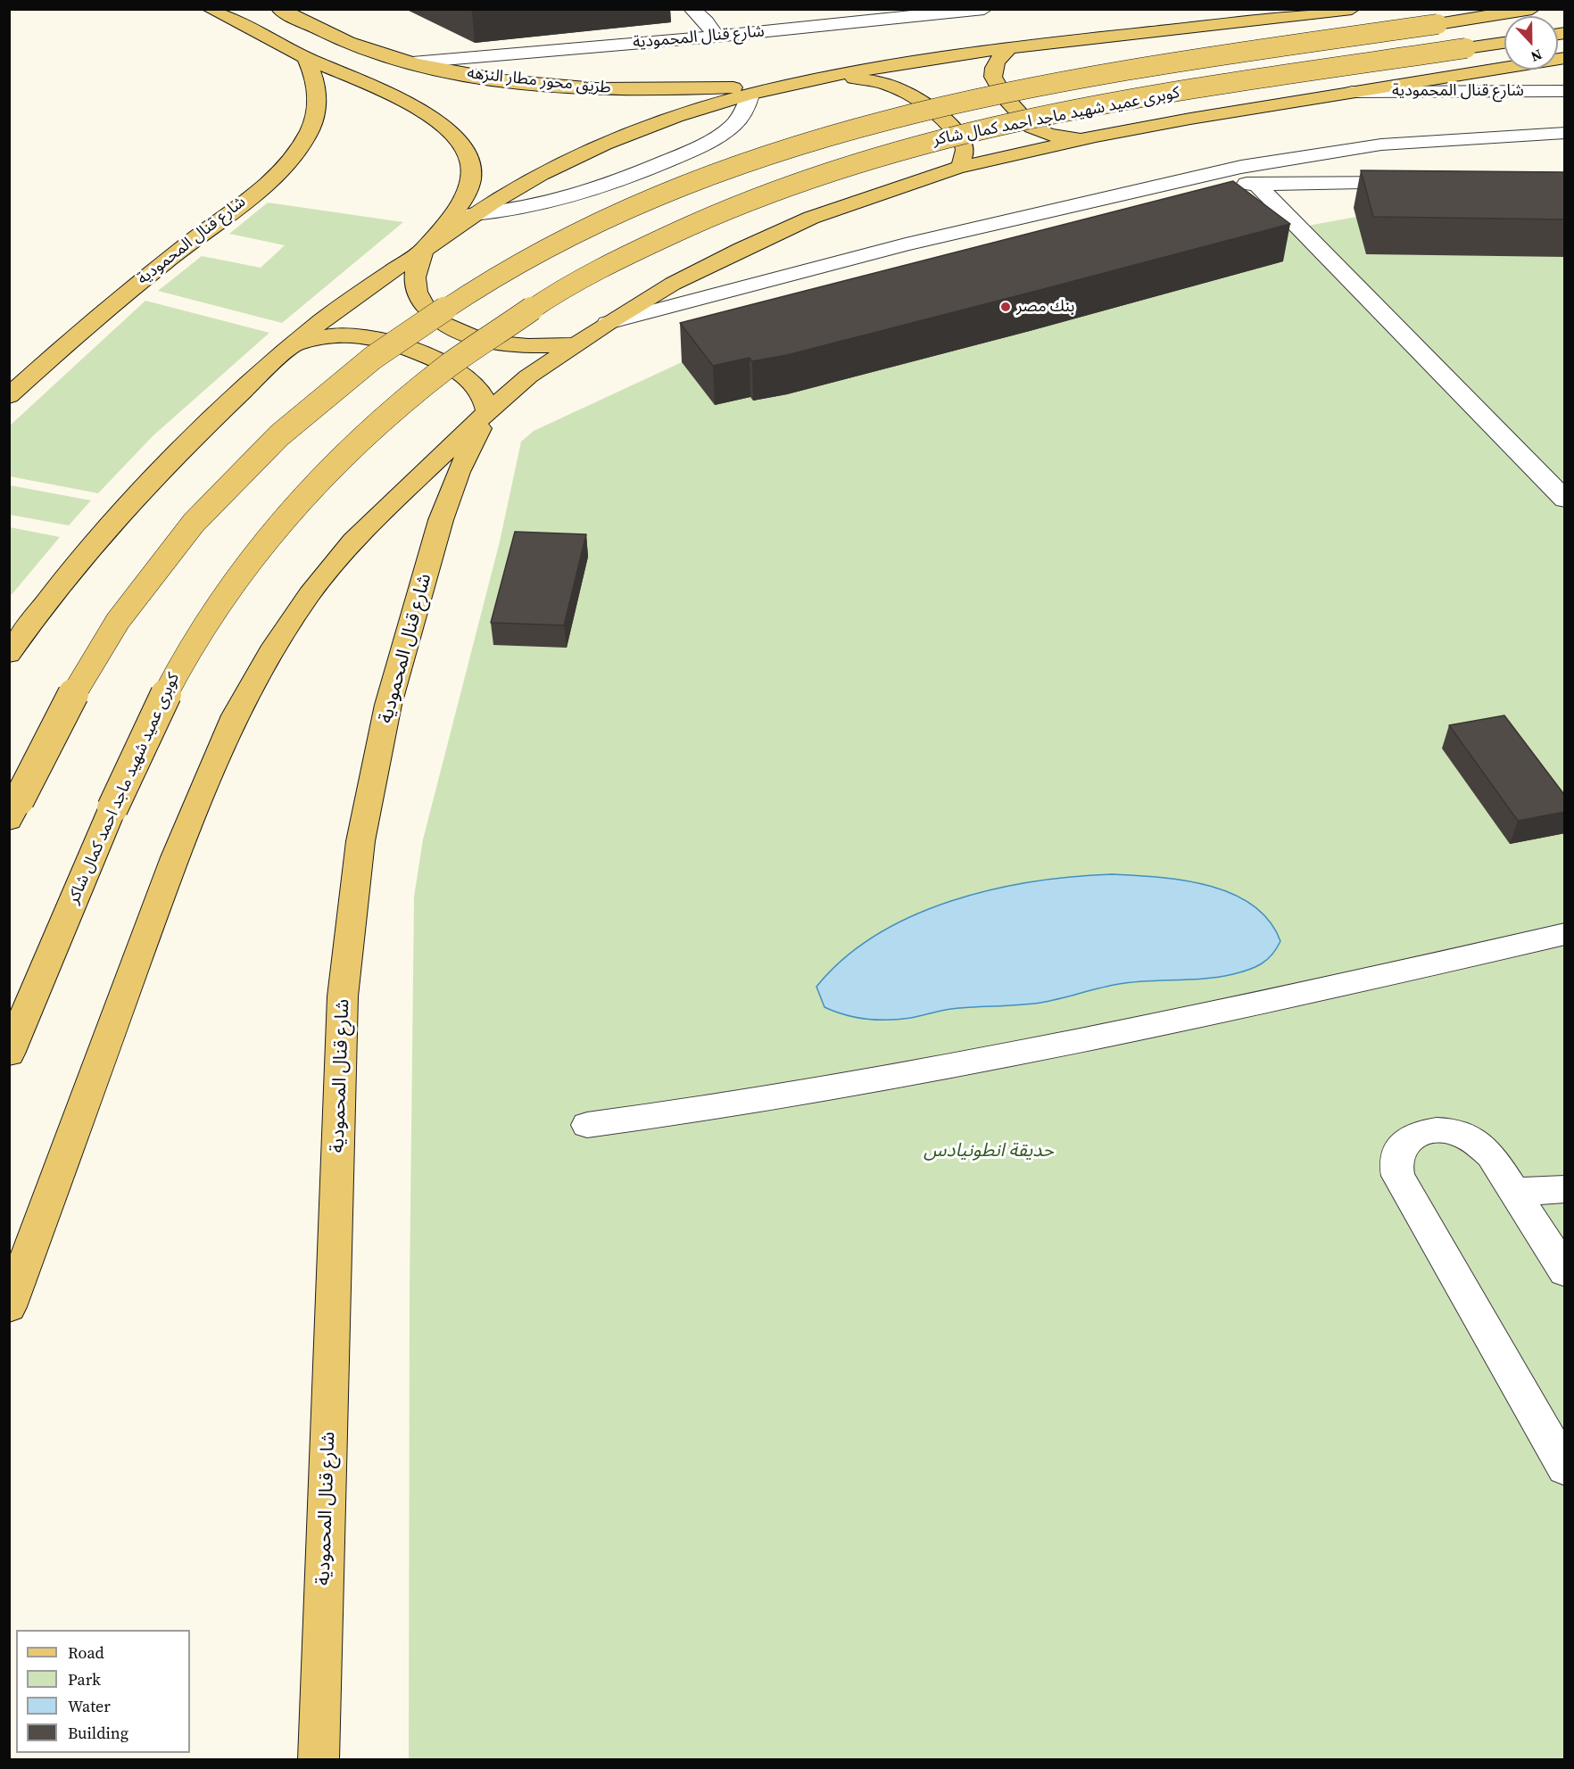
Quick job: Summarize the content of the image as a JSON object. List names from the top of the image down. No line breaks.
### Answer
{"streets":{"main road":["شارع قنال المحمودية","طريق محور مطار النزهه","كوبرى عميد شهيد ماجد احمد كمال شاكر"]},"crossings":[["شارع قنال المحمودية","طريق محور مطار النزهه"]],"parks":["حديقة انطونيادس"],"places":["بنك مصر"],"legend":["Road","Park","Water","Building"],"north":"bottom"}
